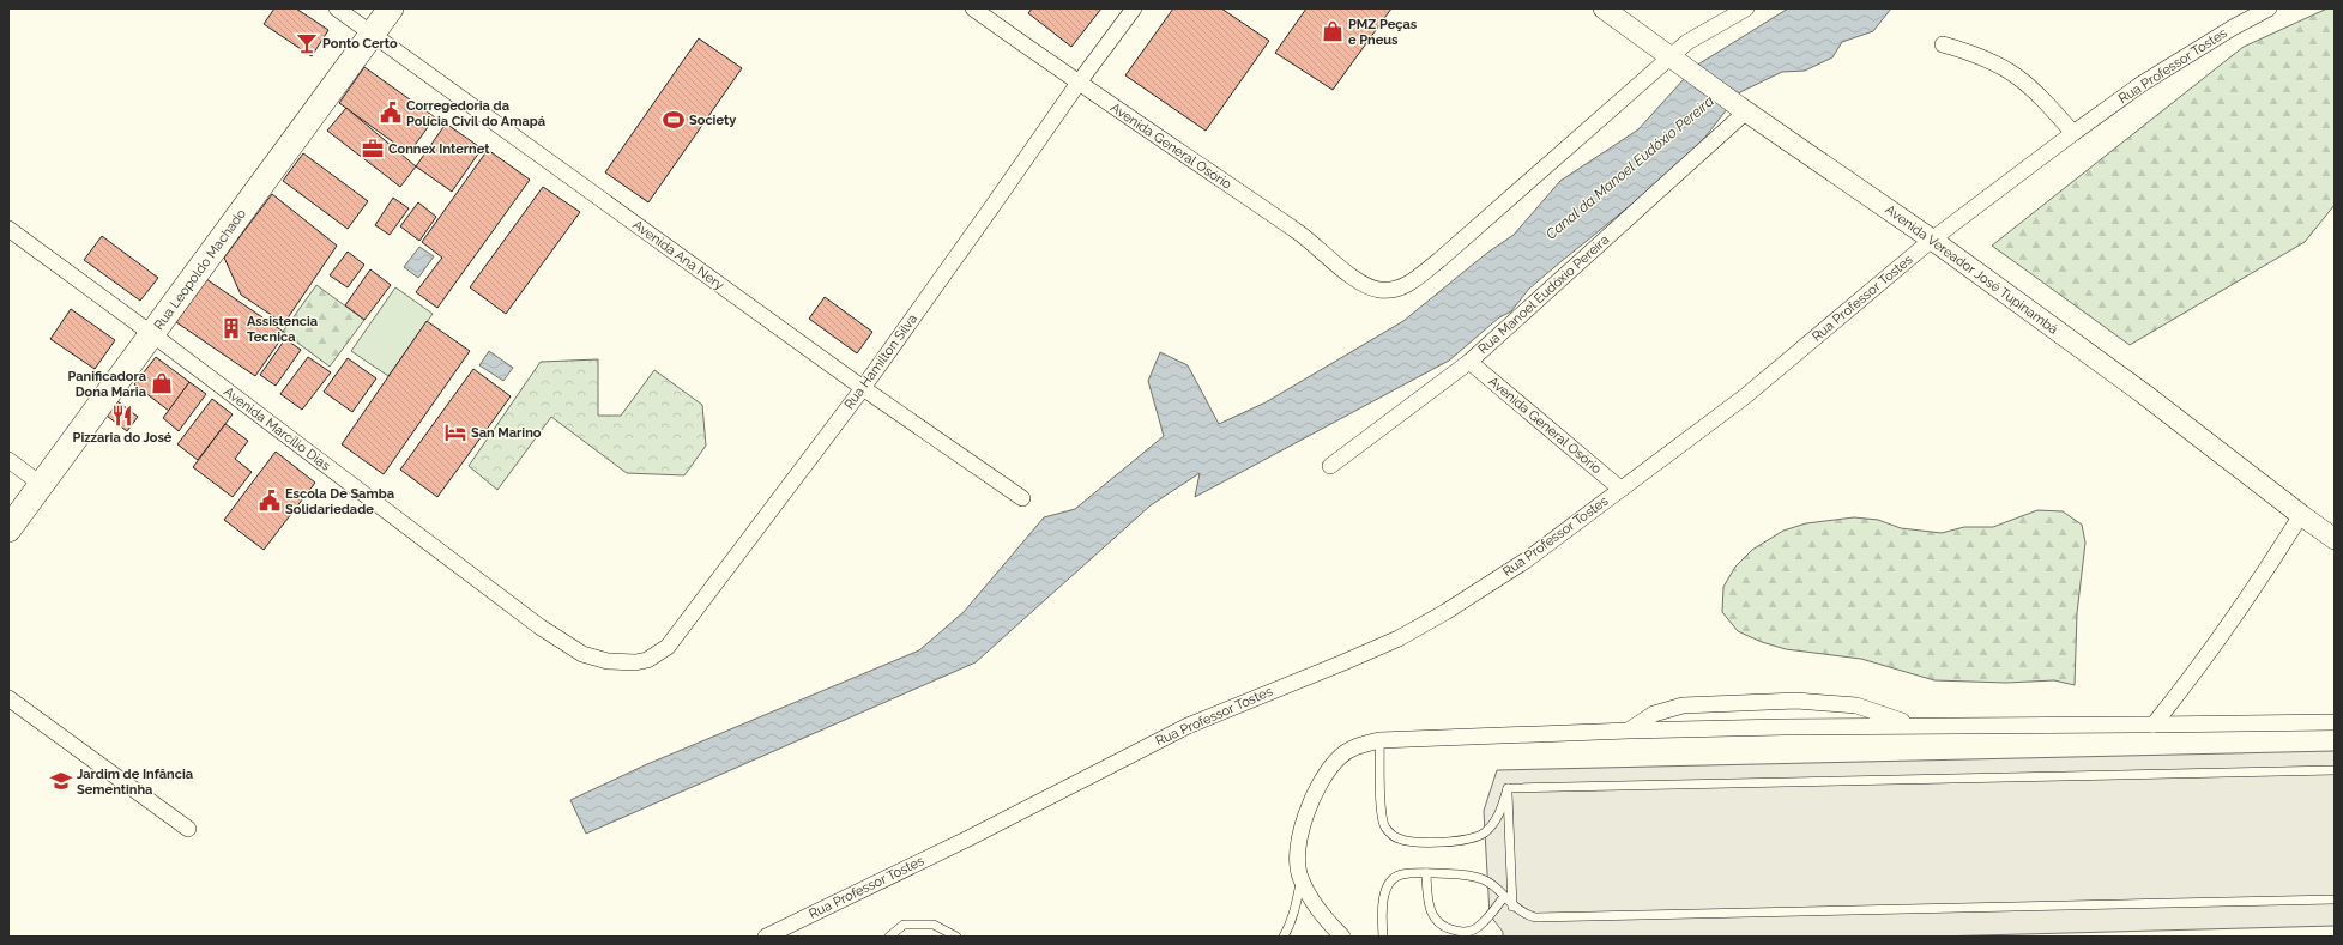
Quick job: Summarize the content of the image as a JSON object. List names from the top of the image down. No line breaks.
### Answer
{"streets":{"main road":["Rua Leopoldo Machado"],"street":["Rua Professor Tostes","Avenida General Osório","Avenida Ana Nery","Avenida Vereador José Tupinambá","Rua Manoel Eudóxio Pereira","Rua Hamilton Silva","Avenida Marcílio Dias"]},"crossings":[["Rua Professor Tostes","Avenida General Osório"],["Rua Professor Tostes","Avenida Vereador José Tupinambá"],["Avenida General Osório","Avenida Vereador José Tupinambá"],["Avenida General Osório","Rua Manoel Eudóxio Pereira"],["Avenida General Osório","Rua Hamilton Silva"],["Avenida Ana Nery","Rua Leopoldo Machado"],["Avenida Ana Nery","Rua Hamilton Silva"],["Rua Leopoldo Machado","Avenida Marcílio Dias"],["Avenida Vereador José Tupinambá","Rua Manoel Eudóxio Pereira"],["Rua Hamilton Silva","Avenida Marcílio Dias"]],"water":["Canal da Manoel Eudóxio Pereira"],"places":{"shop":["PMZ Peças e Pneus","Panificadora Dona Maria"],"bar":["Ponto Certo"],"public building":["Corregedoria da Polícia Civil do Amapá","Escola De Samba Solidariedade"],"sports":["Society"],"office":["Connex Internet"],"building":["Assistencia Tecnica"],"restaurant":["Pizzaria do José"],"hotel":["San Marino"],"school or university":["Jardim de Infância Sementinha"]}}
